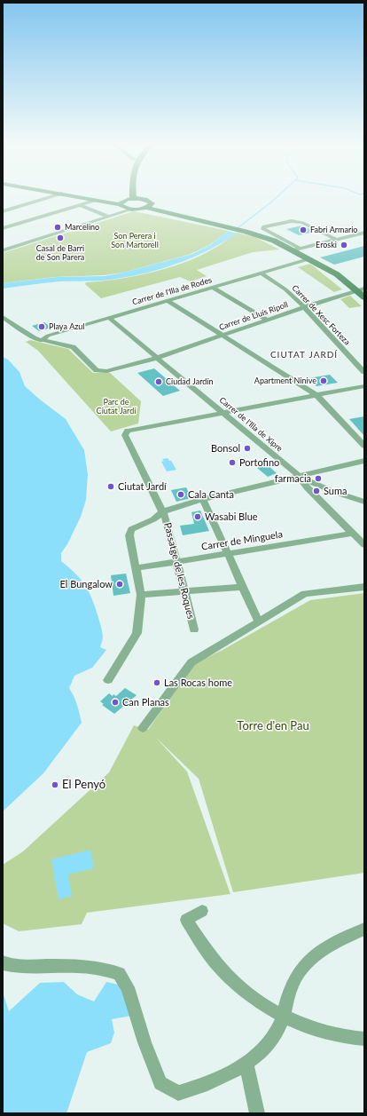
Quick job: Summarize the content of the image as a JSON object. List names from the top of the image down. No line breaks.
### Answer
{"streets":{"street":["Carrer de l'Illa de Rodes","Carrer de Xesc Forteza","Carrer de Lluís Ripoll","Carrer de l'Illa de Xipre","Carrer de Minguela","Passatge de les Roques"]},"crossings":[["Carrer de l'Illa de Rodes","Carrer de Xesc Forteza"],["Carrer de l'Illa de Rodes","Carrer de Lluís Ripoll"],["Carrer de l'Illa de Rodes","Carrer de l'Illa de Xipre"],["Carrer de Xesc Forteza","Carrer de Lluís Ripoll"],["Carrer de Lluís Ripoll","Carrer de l'Illa de Xipre"],["Carrer de l'Illa de Xipre","Passatge de les Roques"],["Carrer de Minguela","Passatge de les Roques"]],"districts":["CIUTAT JARDÍ"],"parks":["Son Perera i Son Martorell","Parc de Ciutat Jardí","Torre d'en Pau"],"places":["Marcelino","Fabri Armario","Casal de Barri de Son Parera","Eroski","Playa Azul","Apartment Ninive","Ciudad Jardín","Bonsol","Portofino","farmacia","Ciutat Jardí","Suma","Cala Canta","Wasabi Blue","El Bungalow","Las Rocas home","Can Planas","El Penyó"]}
